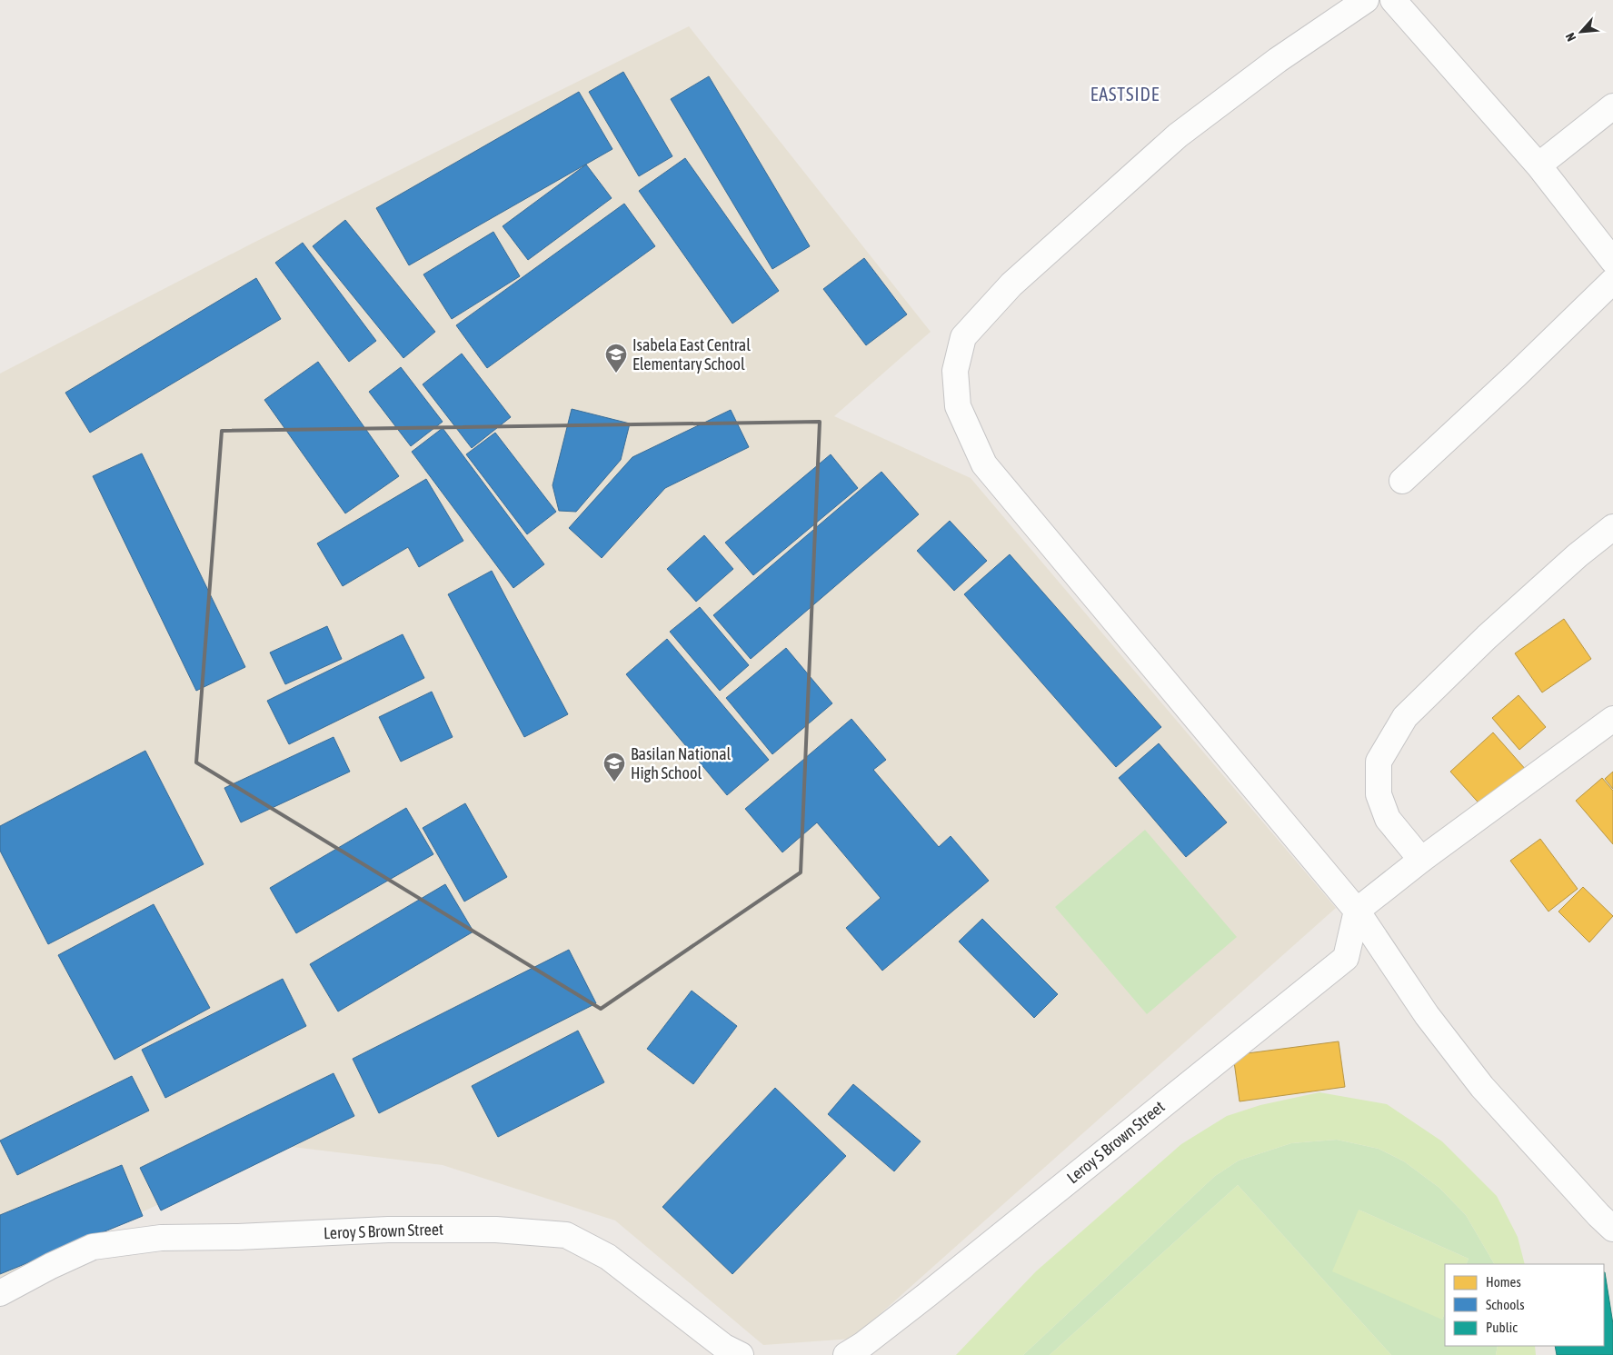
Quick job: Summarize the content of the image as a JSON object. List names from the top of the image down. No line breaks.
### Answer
{"streets":{"street":["Leroy S Brown Street"]},"districts":["EASTSIDE"],"places":{"school or university":["Isabela East Central Elementary School","Basilan National High School"]},"legend":["Homes","Schools","Public"],"north":"bottom left"}
